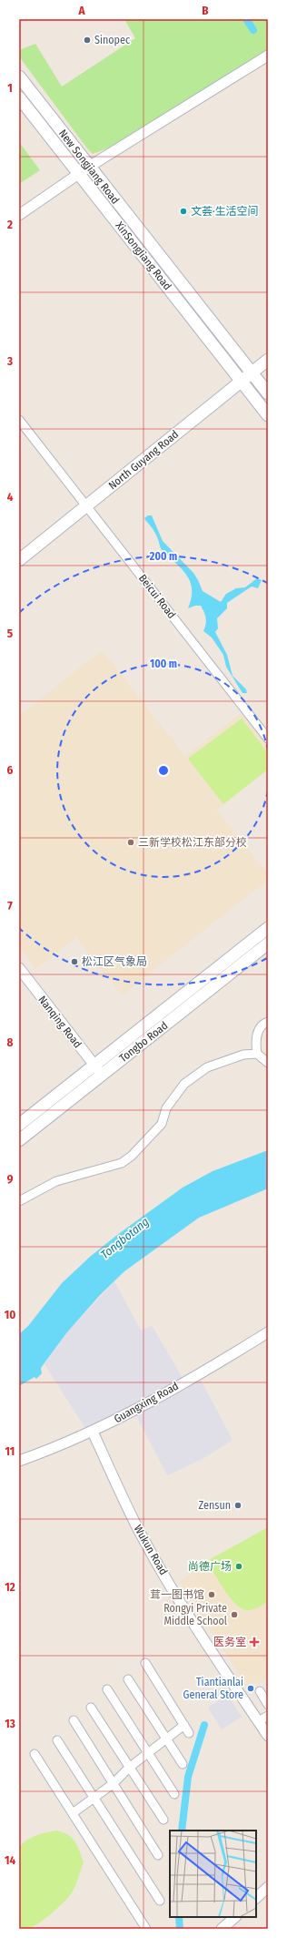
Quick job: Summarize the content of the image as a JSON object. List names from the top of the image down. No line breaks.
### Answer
{"streets":{"main road":["New Songjiang Road","XinSongJiang Road","North Guyang Road","Tongbo Road"],"street":["Beicui Road","Nanqing Road","Guangxing Road","Wukun Road"]},"crossings":[["New Songjiang Road","XinSongJiang Road"],["New Songjiang Road","North Guyang Road"],["XinSongJiang Road","North Guyang Road"],["North Guyang Road","Beicui Road"],["Nanqing Road","Tongbo Road"],["Guangxing Road","Wukun Road"]],"water":["Tongbotang"],"places":{"other":["Sinopec","文荟·生活空间","三新学校松江东部分校","松江区气象局","Zensun","尚德广场","茸一图书馆","Rongyi Private Middle School","Tiantianlai General Store"],"health":["医务室"]},"grid":{"columns":["A","B"],"rows":["1","2","3","4","5","6","7","8","9","10","11","12","13","14"]},"rings":["200 m","100 m"]}
